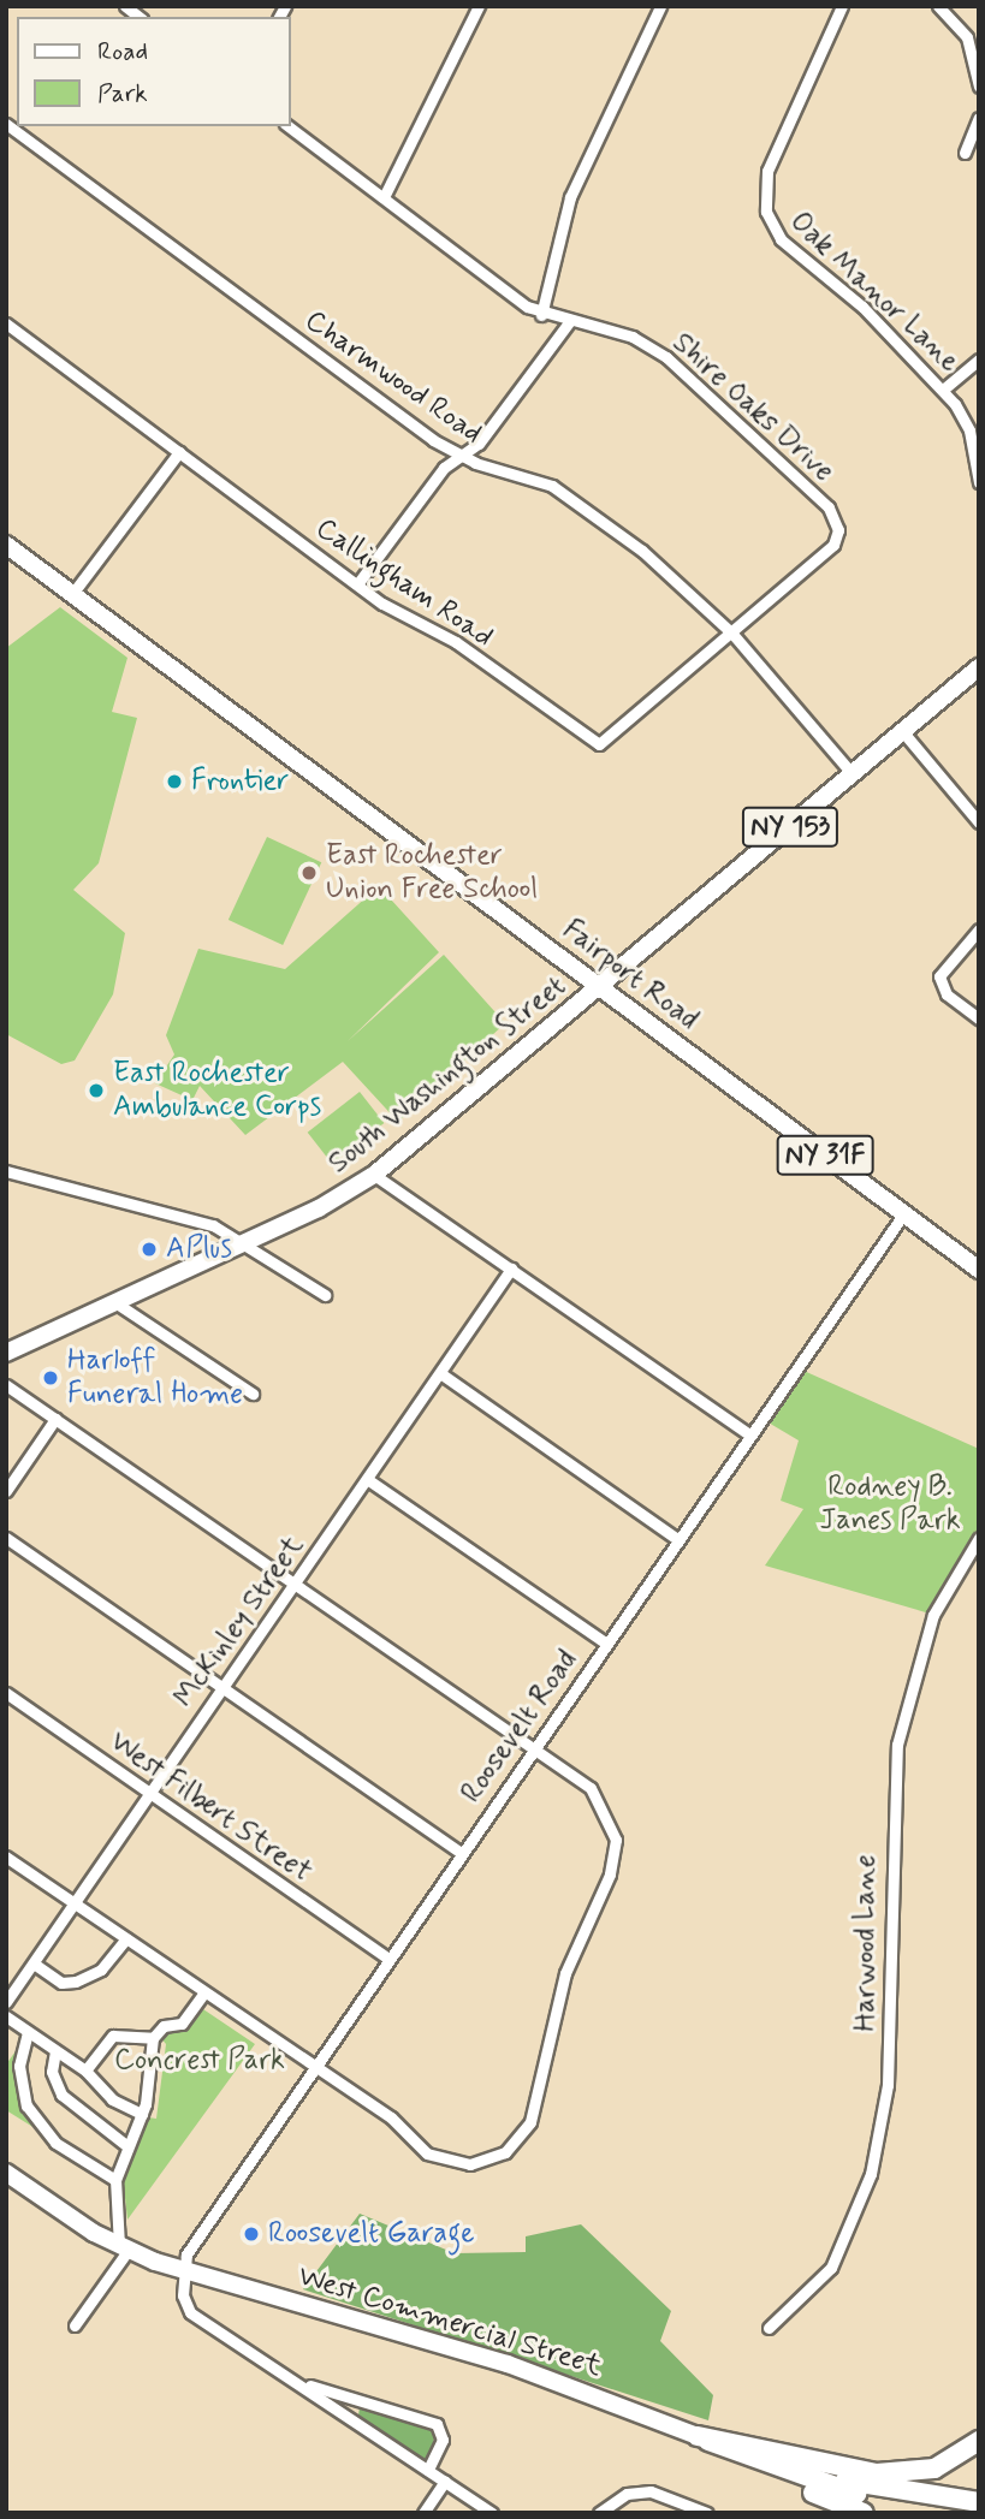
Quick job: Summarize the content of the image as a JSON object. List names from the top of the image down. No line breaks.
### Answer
{"streets":{"main road":["NY 153","Fairport Road","South Washington Street","NY 31F","West Commercial Street"],"street":["Oak Manor Lane","Charmwood Road","Shire Oaks Drive","Callingham Road","McKinley Street","Roosevelt Road","West Filbert Street","Harwood Lane"]},"crossings":[["Charmwood Road","Shire Oaks Drive"],["Charmwood Road","Callingham Road"],["Charmwood Road","NY 153"],["Shire Oaks Drive","Callingham Road"],["NY 153","Fairport Road"],["NY 153","South Washington Street"],["Fairport Road","South Washington Street"],["Fairport Road","Roosevelt Road"],["McKinley Street","West Filbert Street"],["Roosevelt Road","West Filbert Street"],["Roosevelt Road","West Commercial Street"]],"parks":["Rodney B. Janes Park","Concrest Park"],"places":["Frontier","East Rochester Union Free School","East Rochester Ambulance Corps","APlus","Harloff Funeral Home","Roosevelt Garage"],"legend":["Road","Park"]}
